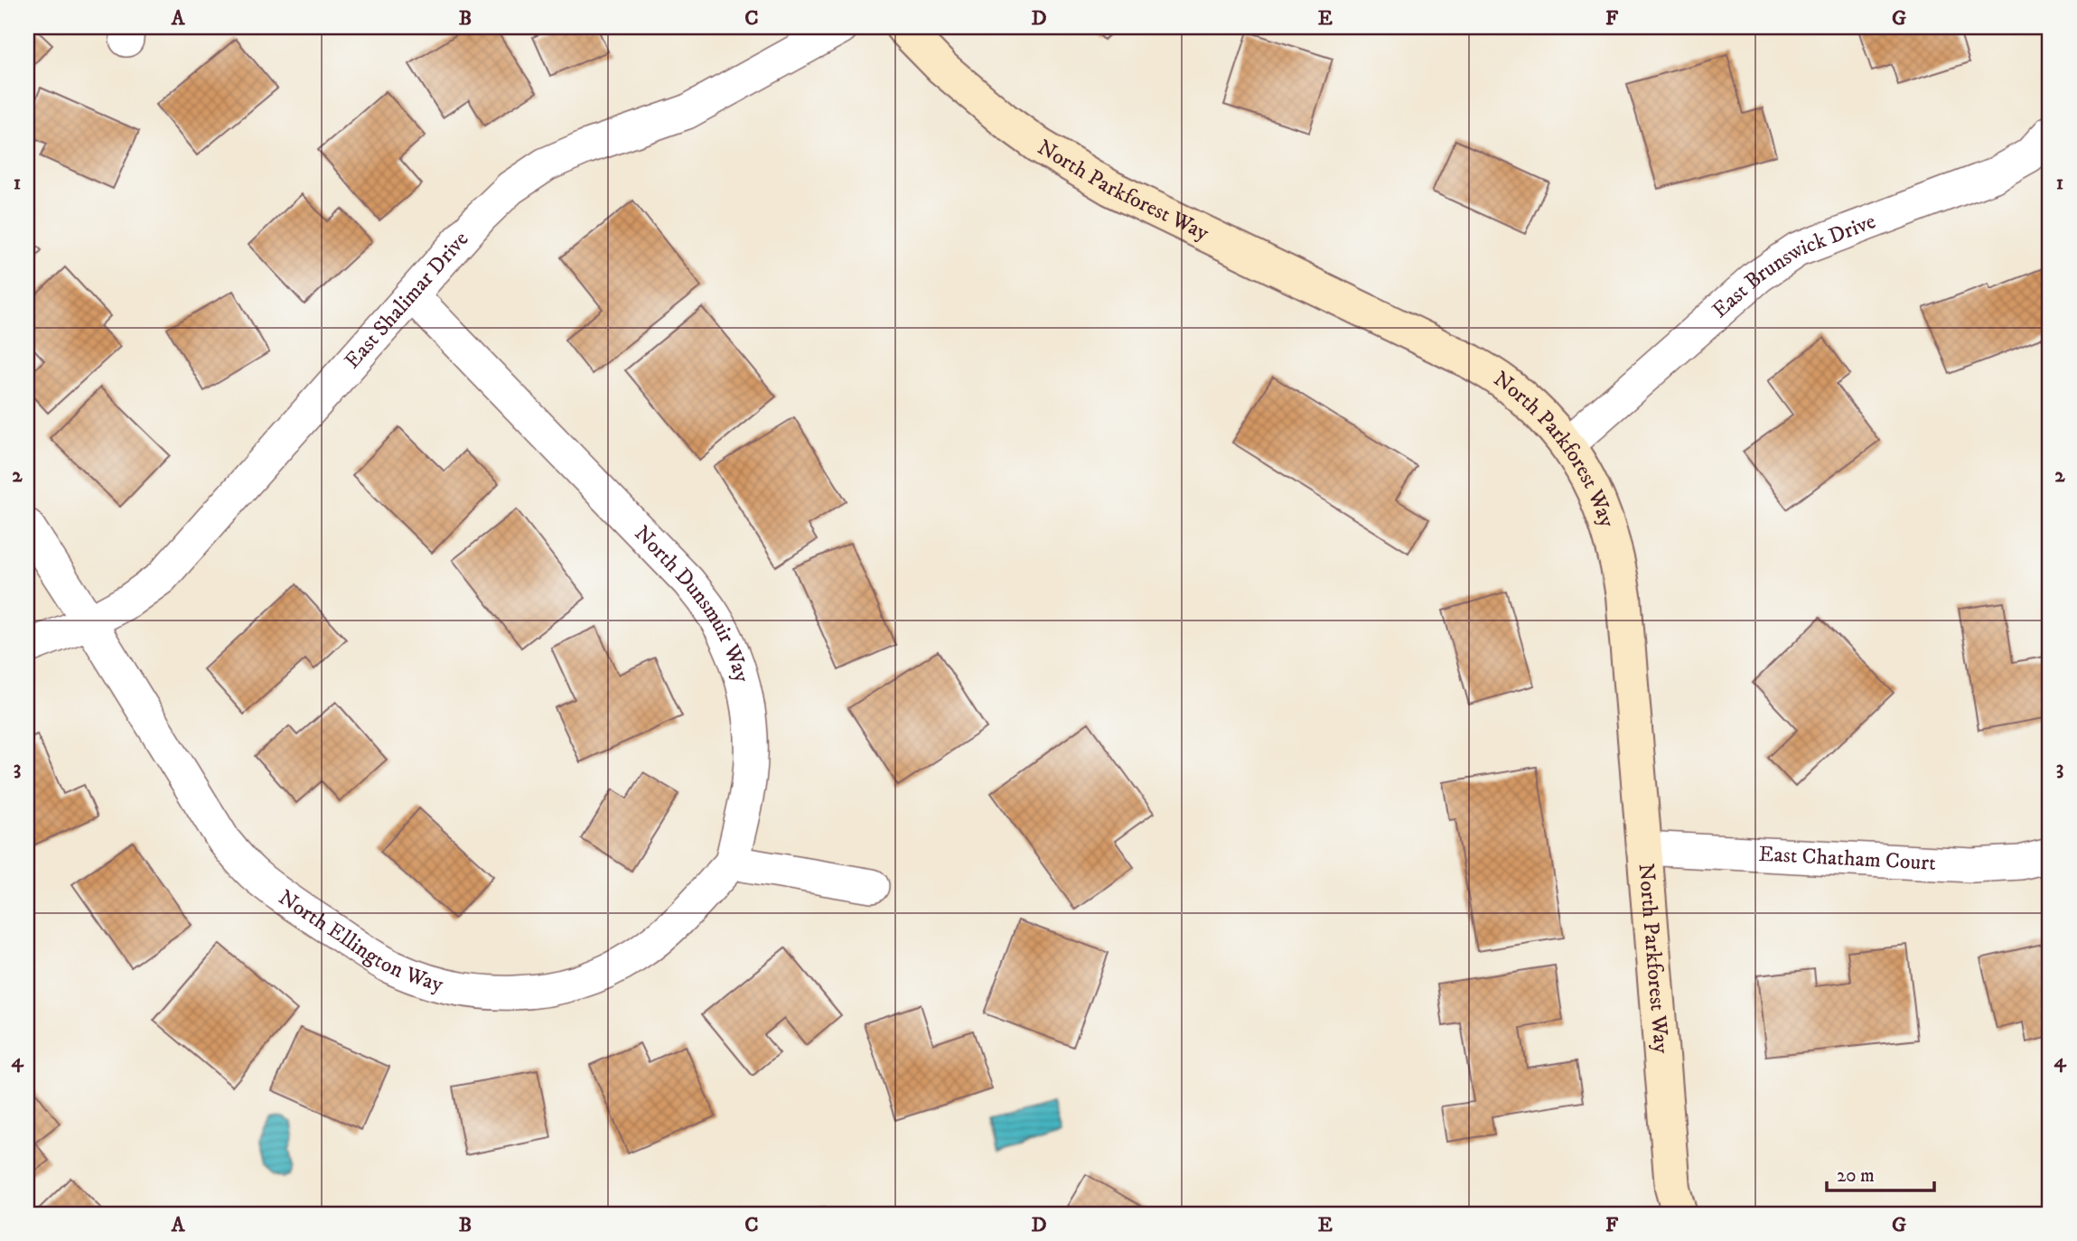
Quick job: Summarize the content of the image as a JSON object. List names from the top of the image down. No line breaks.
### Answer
{"streets":{"street":["North Parkforest Way","East Brunswick Drive","East Shalimar Drive","North Dunsmuir Way","East Chatham Court","North Ellington Way"]},"crossings":[["North Parkforest Way","East Brunswick Drive"],["North Parkforest Way","East Chatham Court"],["East Shalimar Drive","North Dunsmuir Way"],["East Shalimar Drive","North Ellington Way"],["North Dunsmuir Way","North Ellington Way"]],"scale_bar":"20 m","grid":{"columns":["A","B","C","D","E","F","G"],"rows":["1","2","3","4"]}}
